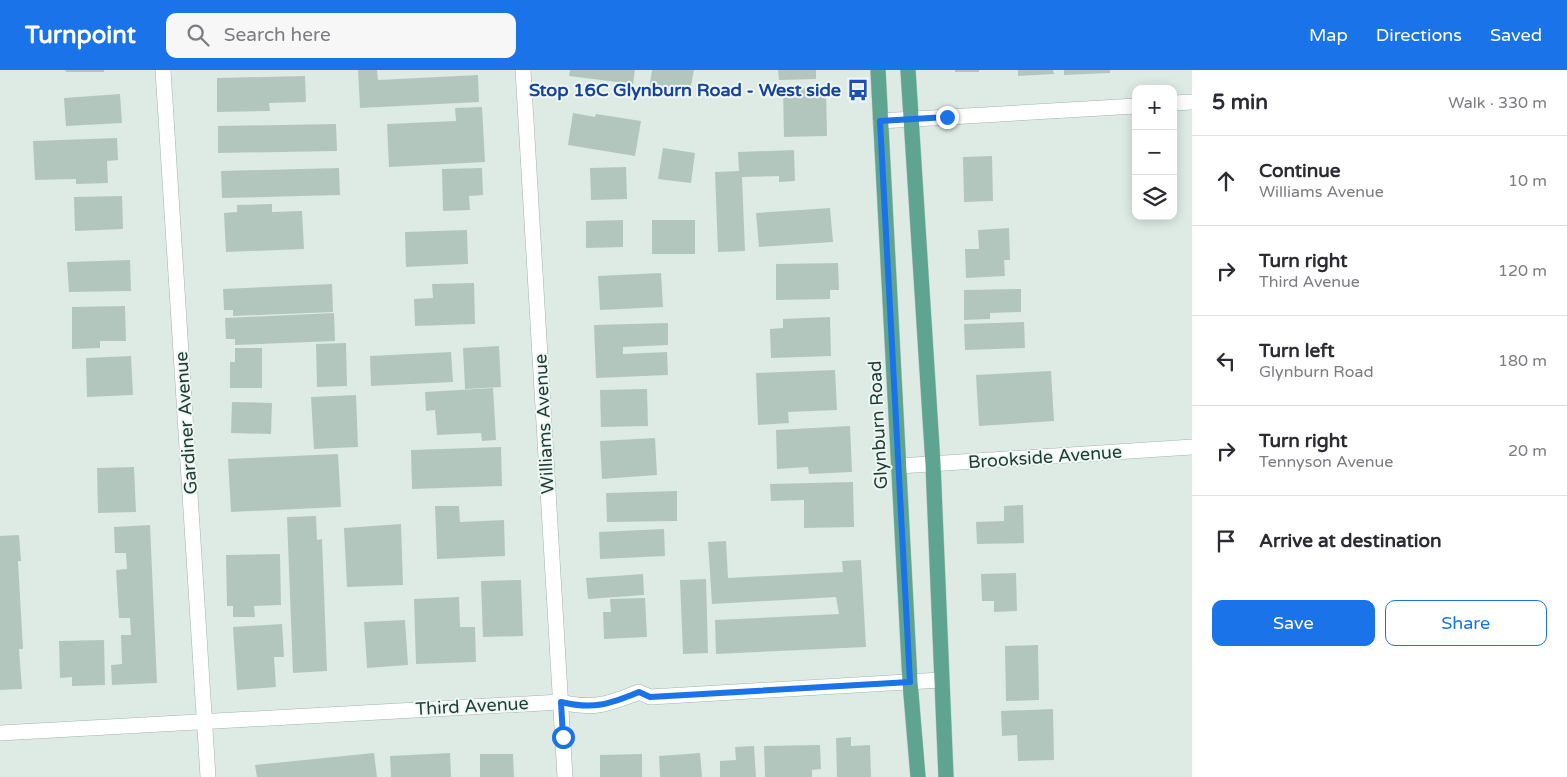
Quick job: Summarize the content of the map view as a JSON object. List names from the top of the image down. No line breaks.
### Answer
{"streets":{"main road":["Glynburn Road"],"street":["Gardiner Avenue","Williams Avenue","Brookside Avenue","Third Avenue"]},"crossings":[["Gardiner Avenue","Third Avenue"],["Williams Avenue","Third Avenue"],["Glynburn Road","Brookside Avenue"],["Glynburn Road","Third Avenue"]],"places":{"bus stop":["Stop 16C Glynburn Road - West side"]},"page":{"header":"Turnpoint","search":"Search here","nav":["Map","Directions","Saved"],"heading":["5 min","Walk · 330 m"],"map_buttons":["+","−"],"list":[["Continue","Williams Avenue","10 m"],["Turn right","Third Avenue","120 m"],["Turn left","Glynburn Road","180 m"],["Turn right","Tennyson Avenue","20 m"],"Arrive at destination"],"buttons":["Save","Share"]}}
